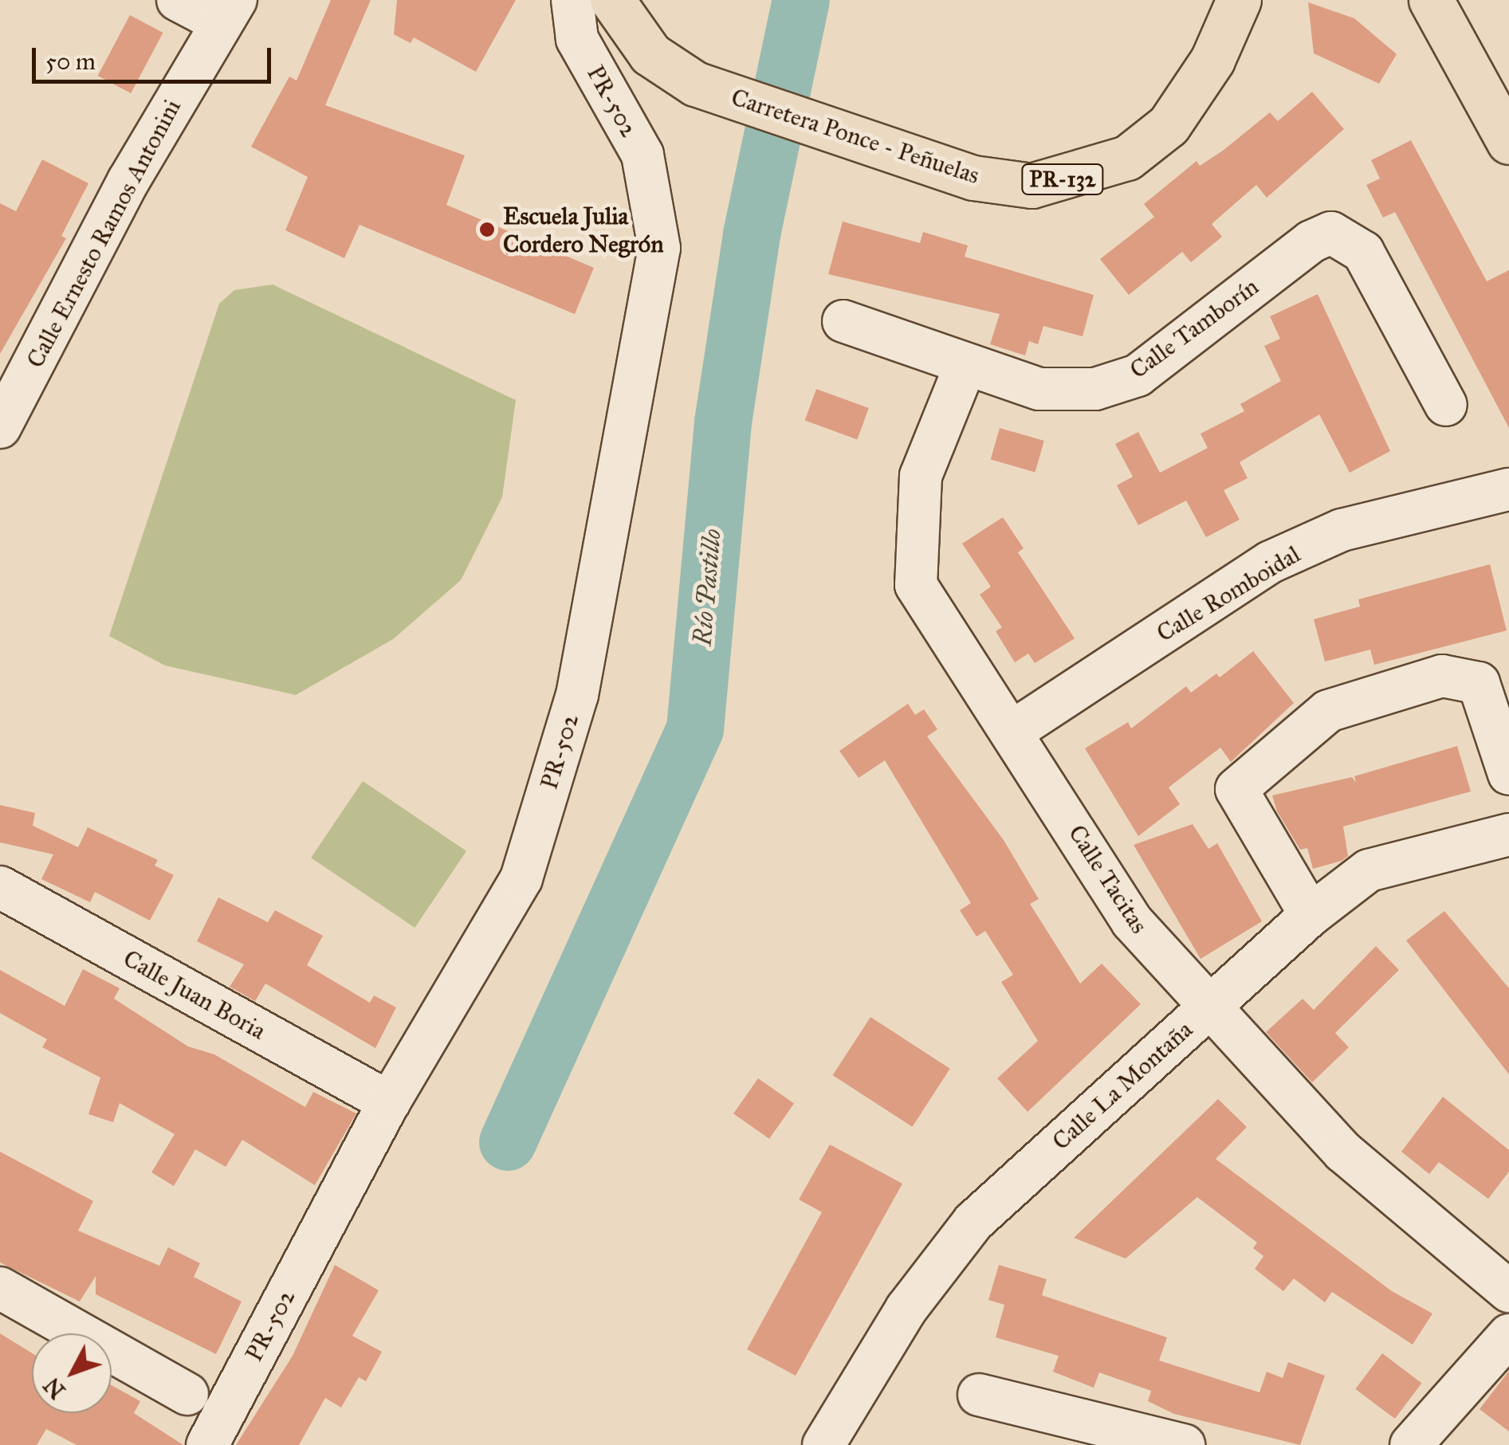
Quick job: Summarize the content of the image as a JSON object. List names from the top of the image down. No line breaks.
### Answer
{"streets":{"main road":["Carretera Ponce - Peñuelas","PR-132"],"street":["PR-502","Calle Ernesto Ramos Antonini","Calle Tamborín","Calle Romboidal","Calle Tacitas","Calle Juan Boria","Calle La Montaña"]},"crossings":[["PR-502","Calle Juan Boria"],["Calle Tamborín","Calle Tacitas"],["Calle Romboidal","Calle Tacitas"],["Calle Tacitas","Calle La Montaña"]],"water":["Río Pastillo"],"places":["Escuela Julia Cordero Negrón"],"scale_bar":"50 m","north":"bottom left"}
